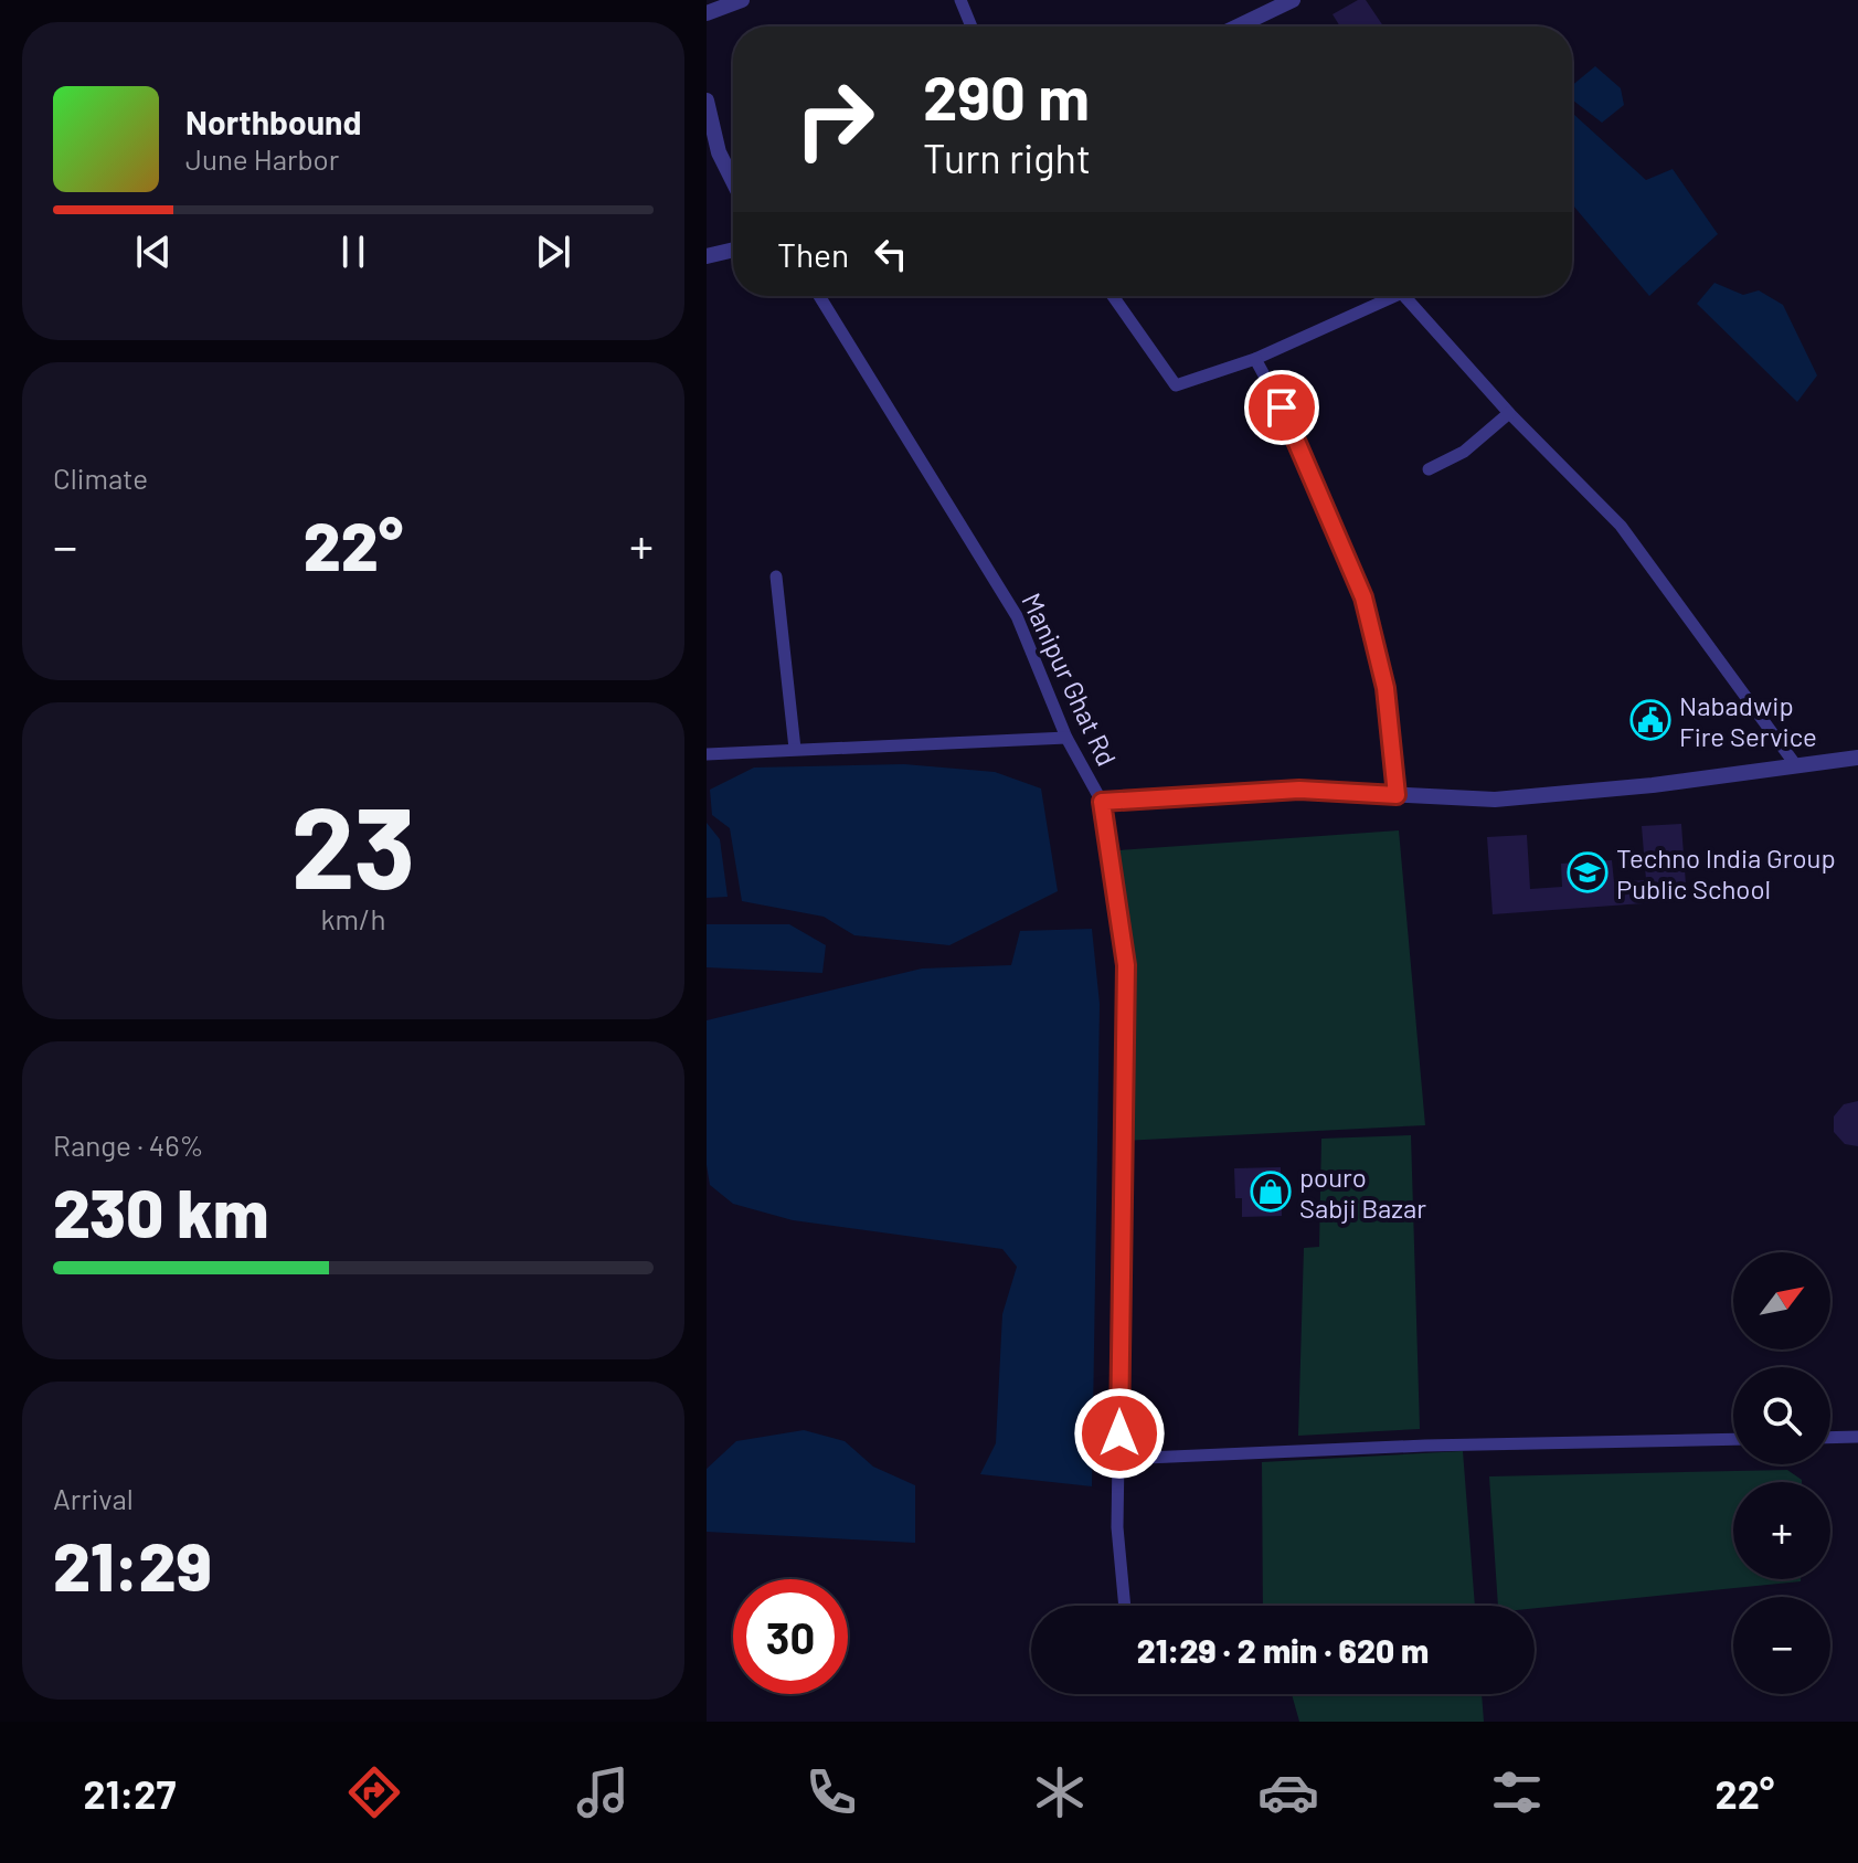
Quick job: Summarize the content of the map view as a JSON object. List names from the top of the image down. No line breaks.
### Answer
{"streets":{"street":["Manipur Ghat Rd"]},"places":{"public building":["Nabadwip Fire Service"],"school or university":["Techno India Group Public School"],"shop":["pouro Sabji Bazar"]},"north":"top right","page":{"turn":["290 m","Turn right"],"song":["Northbound","June Harbor"],"then":"Then","tile":["Climate",["23","km/h"],["Range · 46%","230 km"],["Arrival","21:29"]],"heat":["−","22°","+"],"map_buttons":["+","−"],"limit":"30","trip":"21:29 · 2 min · 620 m","tabs":["21:27","22°"]}}
